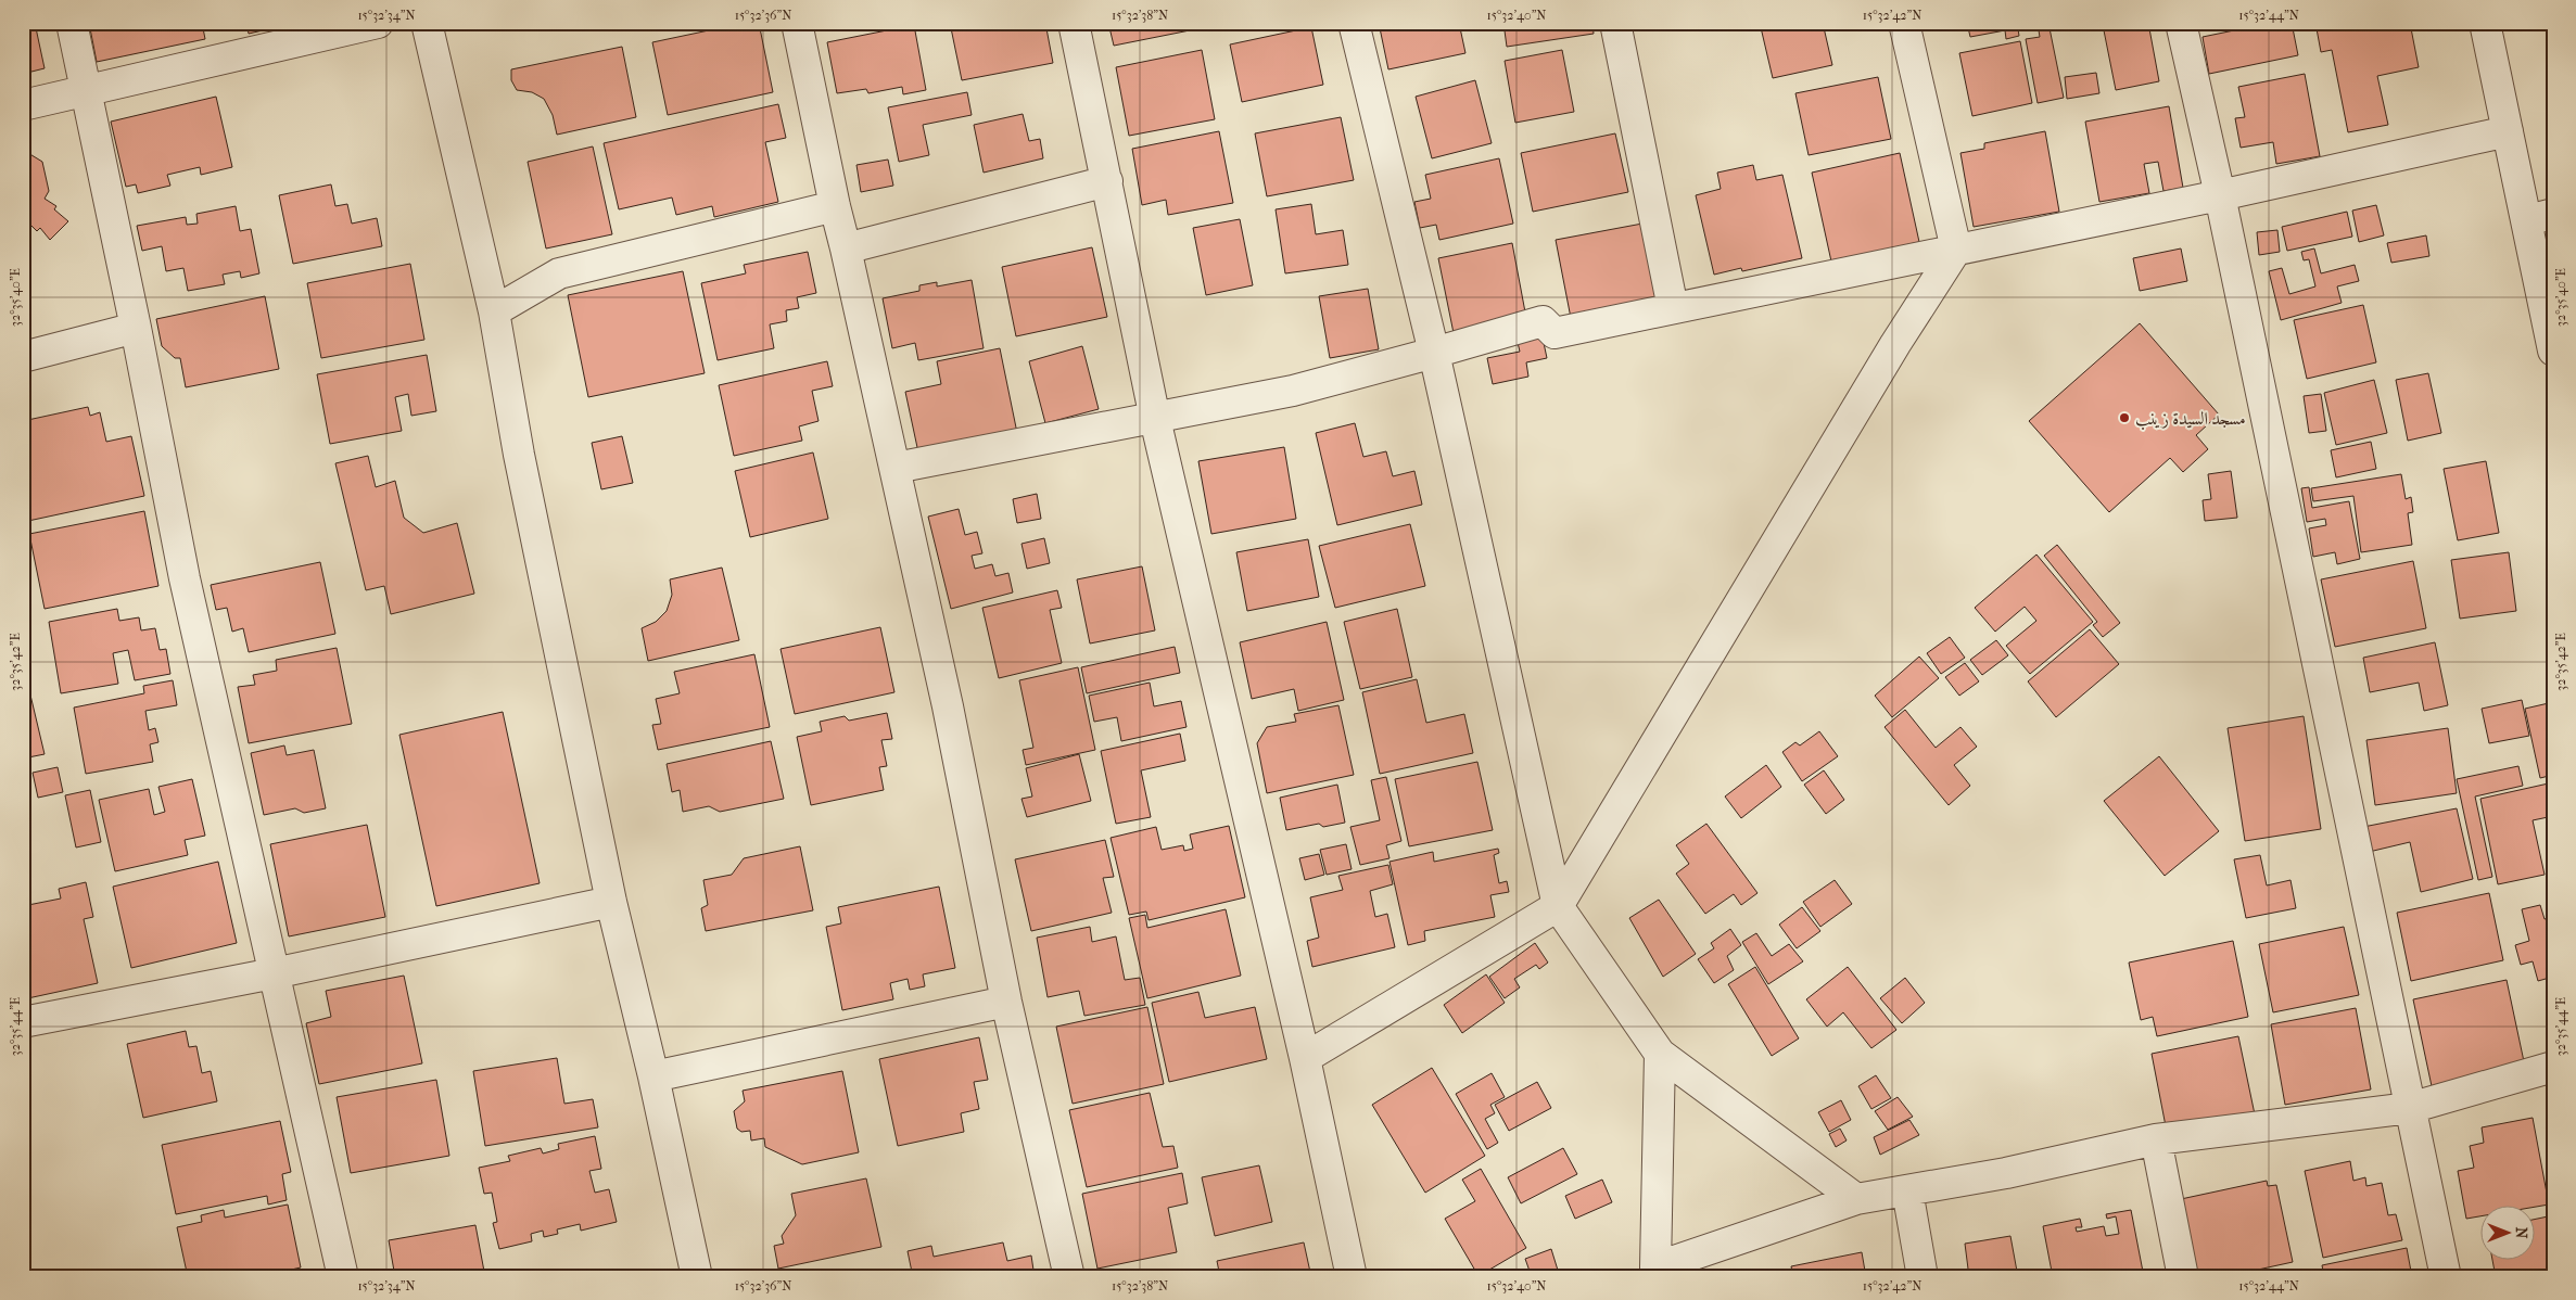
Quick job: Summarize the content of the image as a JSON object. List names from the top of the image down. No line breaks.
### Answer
{"places":["مسجد السيدة زينب"],"north":"right","coordinates":["15°32'34\"N","15°32'36\"N","15°32'38\"N","15°32'40\"N","15°32'42\"N","15°32'44\"N","32°35'40\"E","32°35'42\"E","32°35'44\"E"]}
